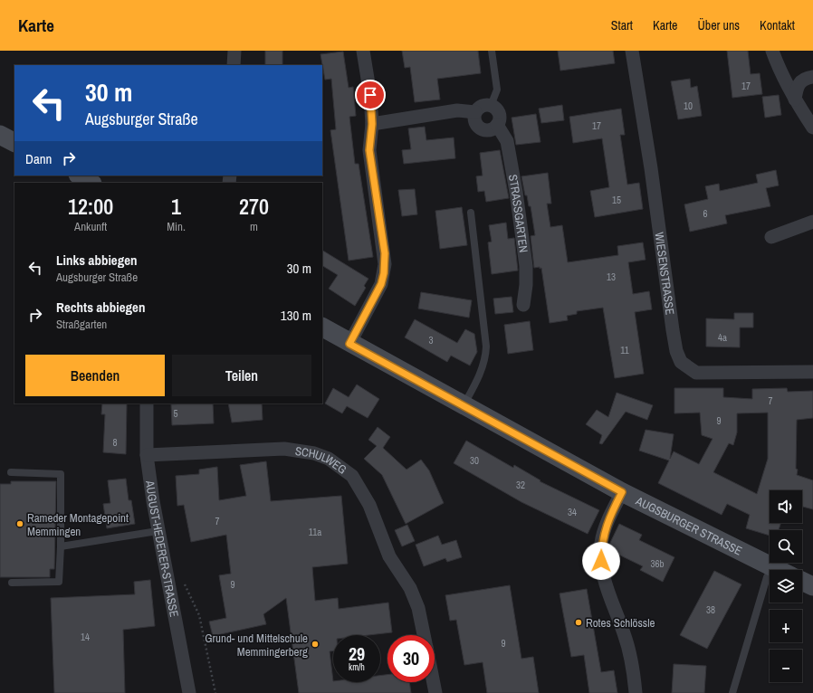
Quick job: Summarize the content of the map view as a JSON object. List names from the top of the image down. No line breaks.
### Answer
{"streets":{"street":["STRASSGARTEN","WIESENSTRASSE","SCHULWEG","AUGSBURGER STRASSE","AUGUST-HEDERER-STRASSE"]},"crossings":[["SCHULWEG","AUGUST-HEDERER-STRASSE"]],"places":["Rameder Montagepoint Memmingen","Rotes Schlössle","Grund- und Mittelschule Memmingerberg"],"house_numbers":["17","10","17","15","6","13","4a","3","11","7","5","9","8","30","32","34","7","11a","36b","9","38","14","9"],"page":{"header":"Karte","nav":["Start","Karte","Über uns","Kontakt"],"turn":["30 m","Augsburger Straße"],"then":"Dann","eta":["12:00","Ankunft","1","Min.","270","m"],"list":[{"name":"Links abbiegen","note":"Augsburger Straße","value":"30 m"},{"name":"Rechts abbiegen","note":"Straßgarten","value":"130 m"}],"buttons":["Beenden","Teilen"],"map_buttons":["+","−"],"speed":"29 km/h","limit":"30"}}
